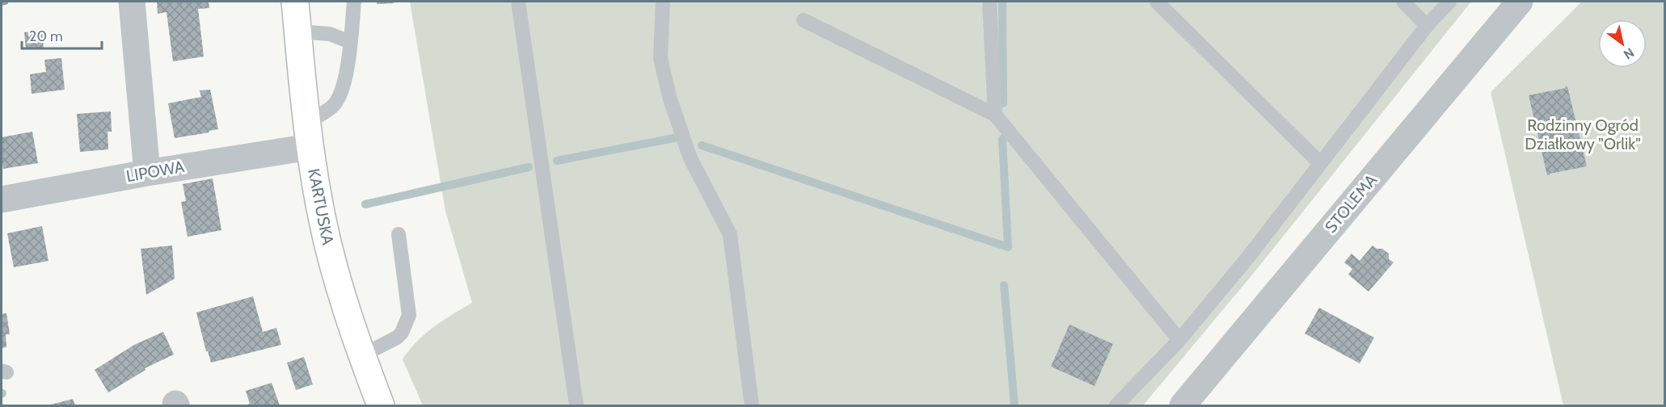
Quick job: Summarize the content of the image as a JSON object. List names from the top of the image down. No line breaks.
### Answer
{"streets":{"street":["LIPOWA","STOLEMA","KARTUSKA"]},"crossings":[["LIPOWA","KARTUSKA"]],"parks":["Rodzinny Ogród Działkowy \"Orlik\""],"scale_bar":"20 m","north":"bottom right"}
